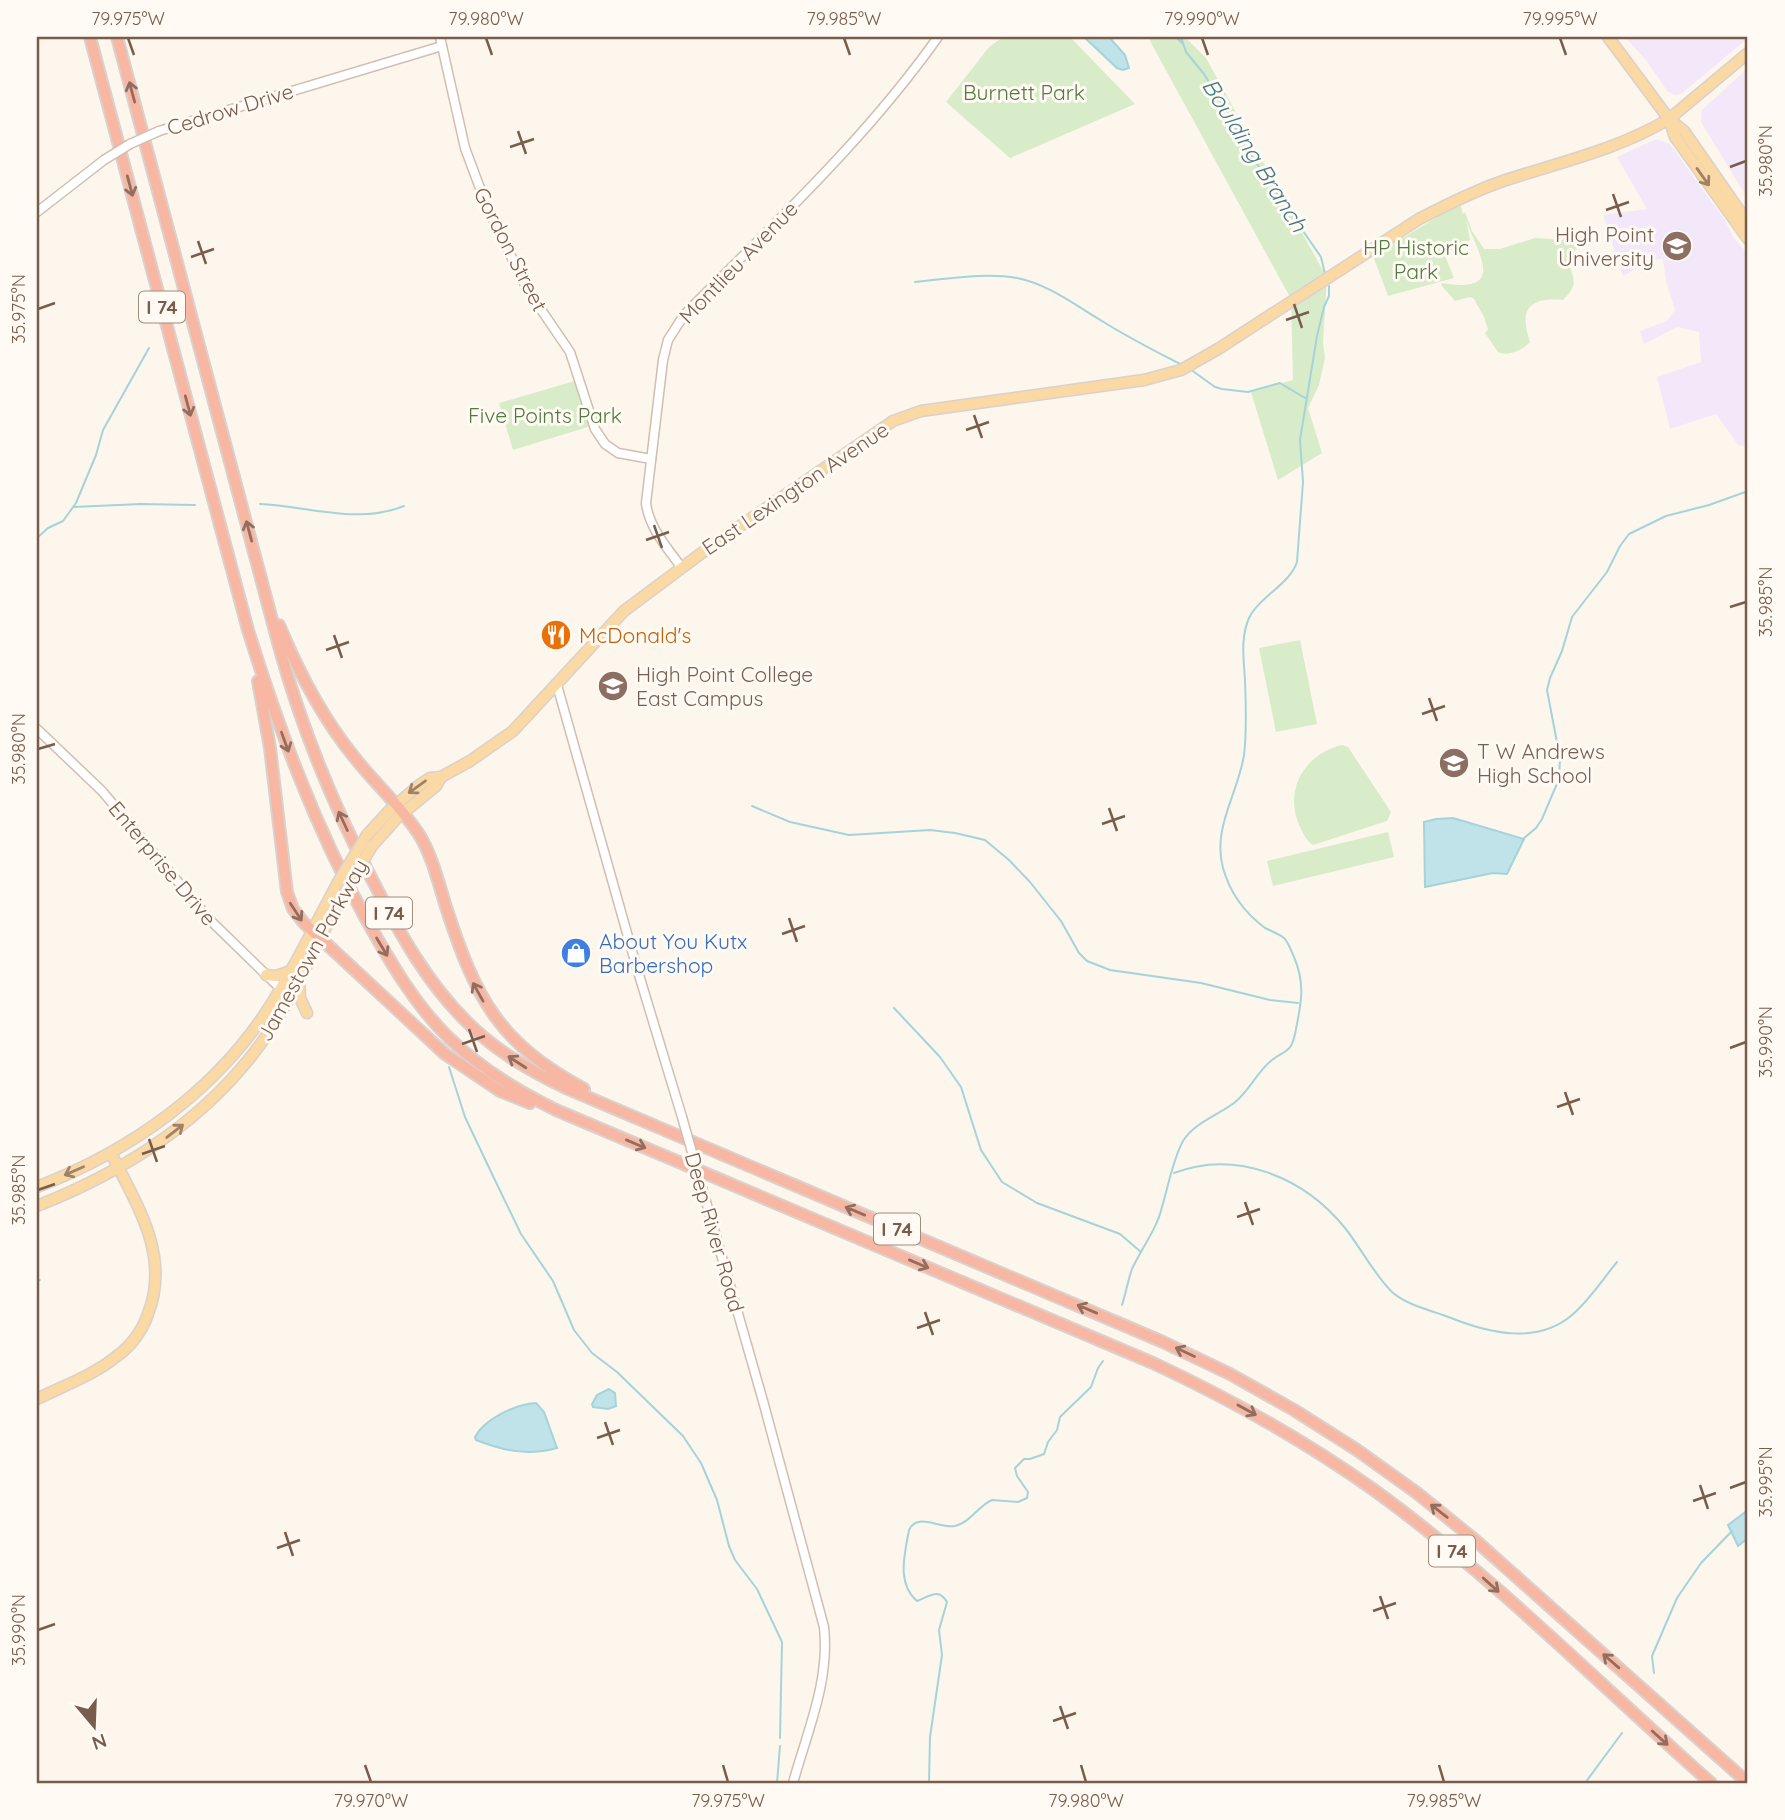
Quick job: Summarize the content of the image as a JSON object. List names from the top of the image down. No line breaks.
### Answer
{"streets":{"highway":["I 74"],"main road":["East Lexington Avenue","Jamestown Parkway"],"street":["Cedrow Drive","Gordon Street","Montlieu Avenue","Enterprise Drive","Deep River Road"]},"crossings":[["Cedrow Drive","Gordon Street"],["Gordon Street","Montlieu Avenue"],["Montlieu Avenue","East Lexington Avenue"],["East Lexington Avenue","Jamestown Parkway"],["East Lexington Avenue","Deep River Road"],["Enterprise Drive","Jamestown Parkway"],["Jamestown Parkway","Deep River Road"]],"water":["Boulding Branch"],"parks":["Burnett Park","HP Historic Park","Five Points Park"],"places":{"school or university":["High Point University","High Point College East Campus","T W Andrews High School"],"restaurant":["McDonald's"],"shop":["About You Kutx Barbershop"]},"north":"bottom","coordinates":["79.975°W","79.980°W","79.985°W","79.990°W","79.995°W","35.980°N","35.975°N","35.985°N","35.990°N","35.995°N","79.970°W"]}
